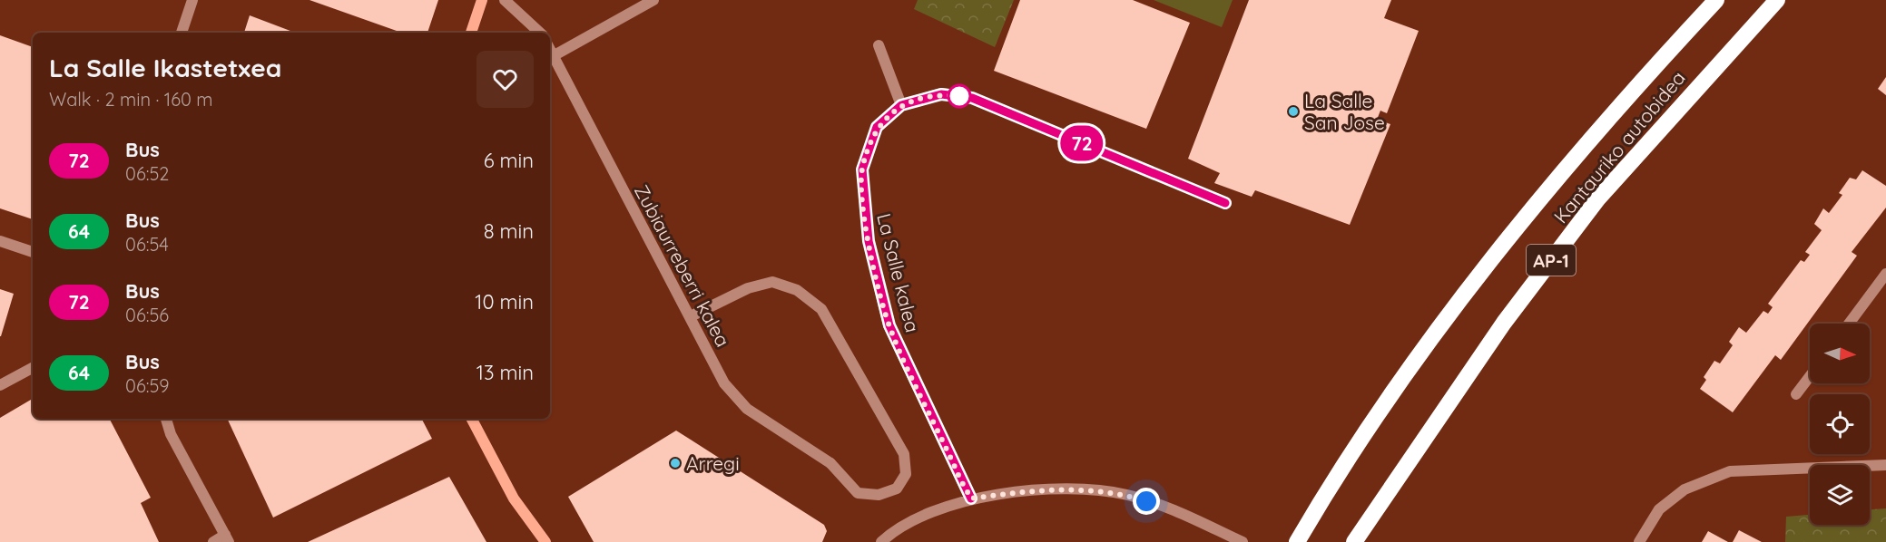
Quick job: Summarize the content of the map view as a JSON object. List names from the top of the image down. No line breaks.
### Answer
{"streets":{"highway":["Kantauriko autobidea","AP-1"],"street":["Zubiaurreberri kalea","La Salle kalea"]},"places":["La Salle San Jose","Arregi"],"lines":["bus line 72"],"north":"right","page":{"on_map":"72","heading":["La Salle Ikastetxea","Walk · 2 min · 160 m"],"list":[{"mark":"72","name":"Bus","note":"06:52","value":"6 min"},{"mark":"64","name":"Bus","note":"06:54","value":"8 min"},{"mark":"72","name":"Bus","note":"06:56","value":"10 min"},{"mark":"64","name":"Bus","note":"06:59","value":"13 min"}]}}
